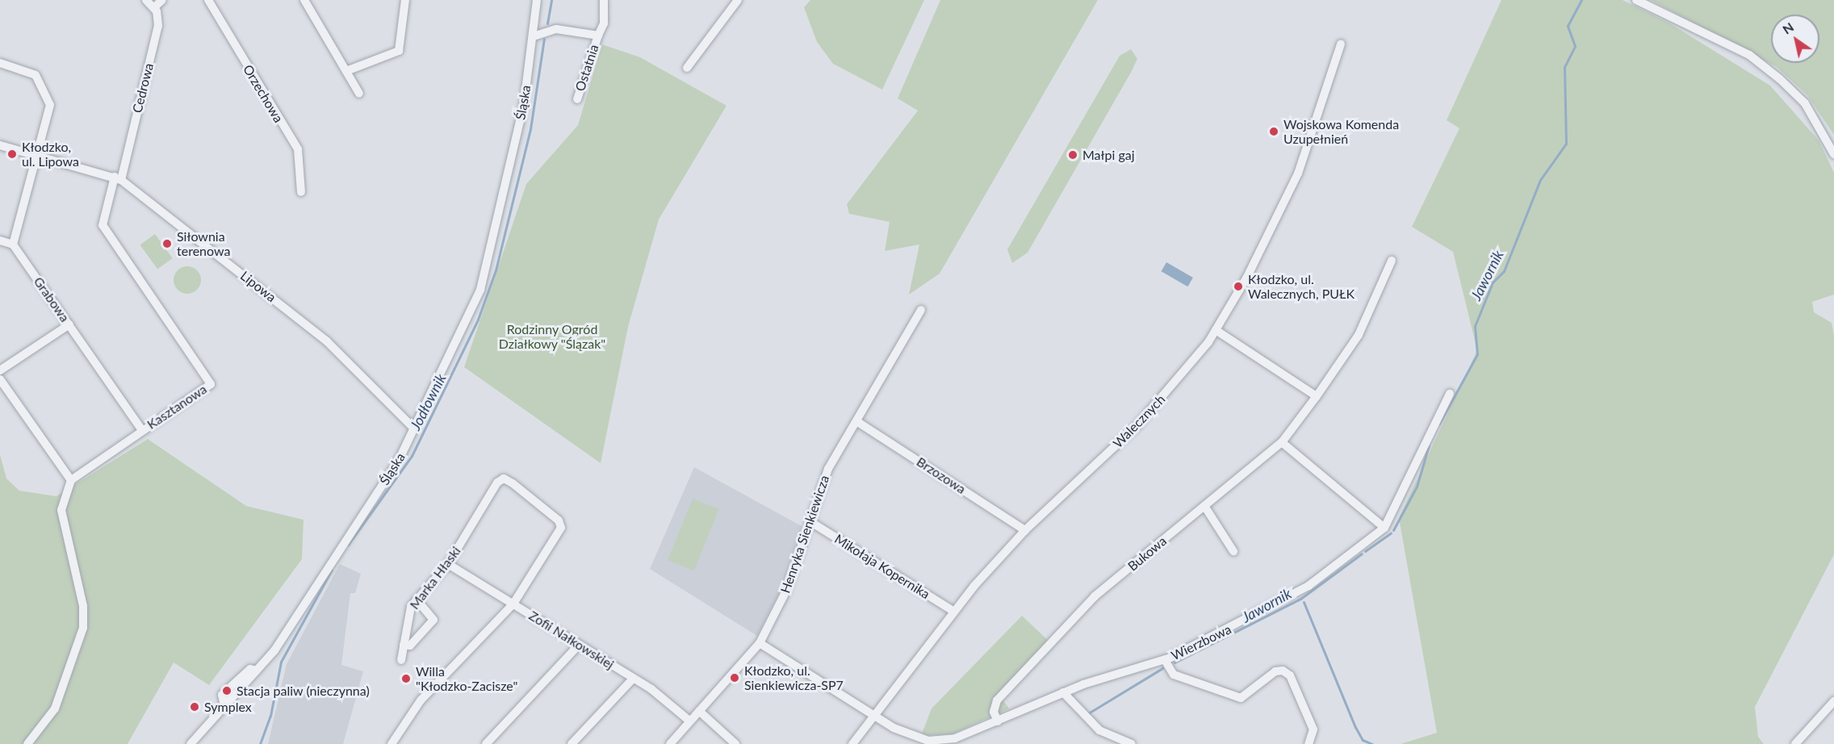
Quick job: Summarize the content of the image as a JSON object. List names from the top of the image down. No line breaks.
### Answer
{"streets":{"street":["Ostatnia","Cedrowa","Orzechowa","Śląska","Lipowa","Grabowa","Kasztanowa","Walecznych","Brzozowa","Henryka Sienkiewicza","Bukowa","Mikołaja Kopernika","Marka Hłaski","Zofii Nałkowskiej","Wierzbowa"]},"crossings":[["Ostatnia","Śląska"],["Cedrowa","Lipowa"],["Cedrowa","Kasztanowa"],["Śląska","Lipowa"],["Lipowa","Kasztanowa"],["Grabowa","Kasztanowa"],["Walecznych","Brzozowa"],["Walecznych","Mikołaja Kopernika"],["Walecznych","Wierzbowa"],["Brzozowa","Henryka Sienkiewicza"],["Henryka Sienkiewicza","Mikołaja Kopernika"],["Henryka Sienkiewicza","Zofii Nałkowskiej"],["Henryka Sienkiewicza","Wierzbowa"],["Bukowa","Wierzbowa"],["Marka Hłaski","Zofii Nałkowskiej"]],"water":["Jawornik","Jodłownik"],"parks":["Rodzinny Ogród Działkowy \"Ślązak\""],"places":["Wojskowa Komenda Uzupełnień","Kłodzko, ul. Lipowa","Małpi gaj","Siłownia terenowa","Kłodzko, ul. Walecznych, PUŁK","Kłodzko, ul. Sienkiewicza-SP7","Willa \"Kłodzko-Zacisze\"","Stacja paliw (nieczynna)","Symplex"],"north":"top left"}
